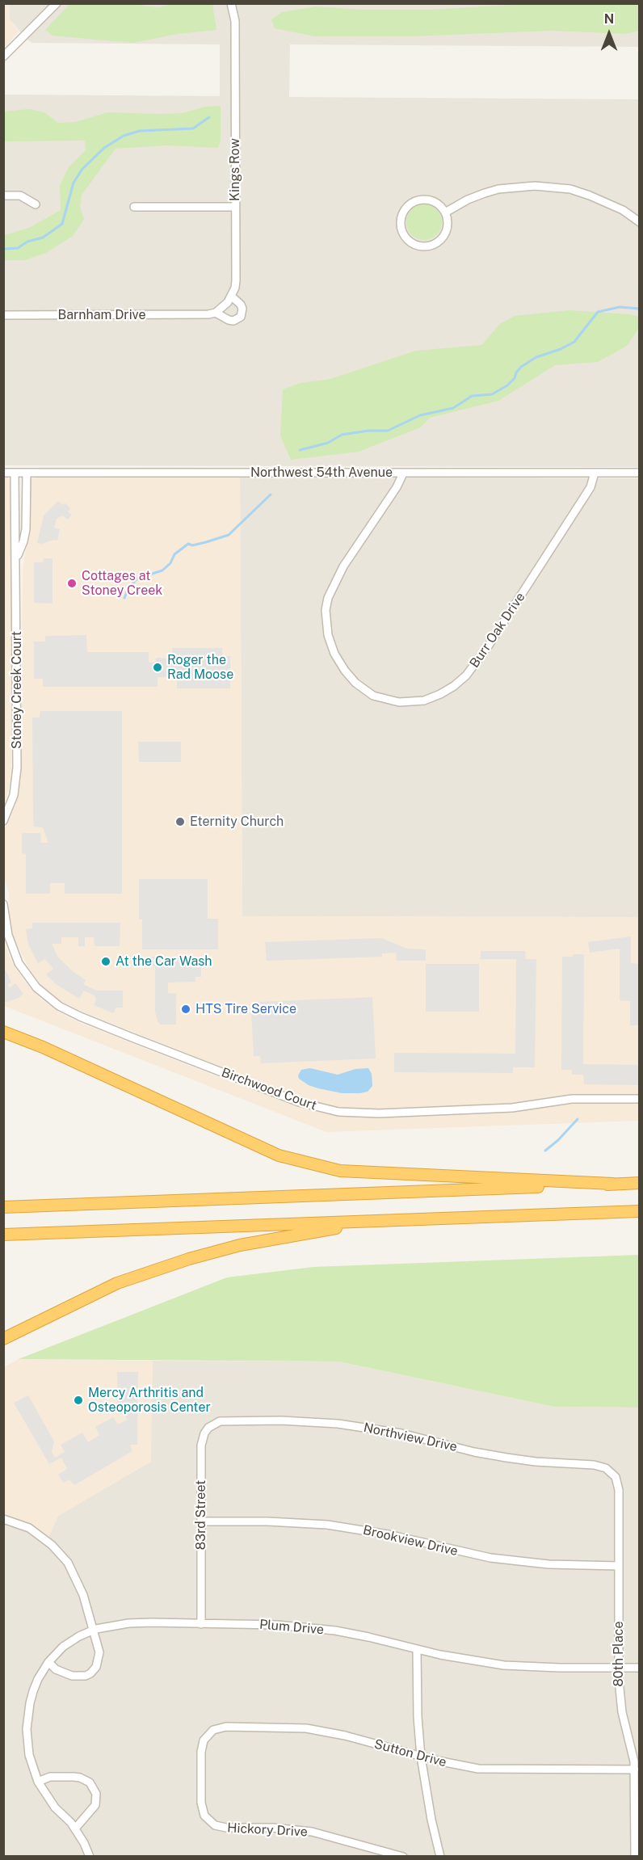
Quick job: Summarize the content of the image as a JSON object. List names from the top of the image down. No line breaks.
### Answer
{"streets":{"street":["Kings Row","Barnham Drive","Northwest 54th Avenue","Burr Oak Drive","Stoney Creek Court","Birchwood Court","Northview Drive","83rd Street","Brookview Drive","Plum Drive","80th Place","Sutton Drive","Hickory Drive"]},"crossings":[["Northwest 54th Avenue","Burr Oak Drive"],["Northwest 54th Avenue","Stoney Creek Court"],["Northview Drive","83rd Street"],["Northview Drive","80th Place"],["83rd Street","Brookview Drive"],["83rd Street","Plum Drive"],["Brookview Drive","80th Place"],["Plum Drive","80th Place"],["80th Place","Sutton Drive"],["Sutton Drive","Hickory Drive"]],"places":["Cottages at Stoney Creek","Roger the Rad Moose","Eternity Church","At the Car Wash","HTS Tire Service","Mercy Arthritis and Osteoporosis Center"],"north":"top"}
